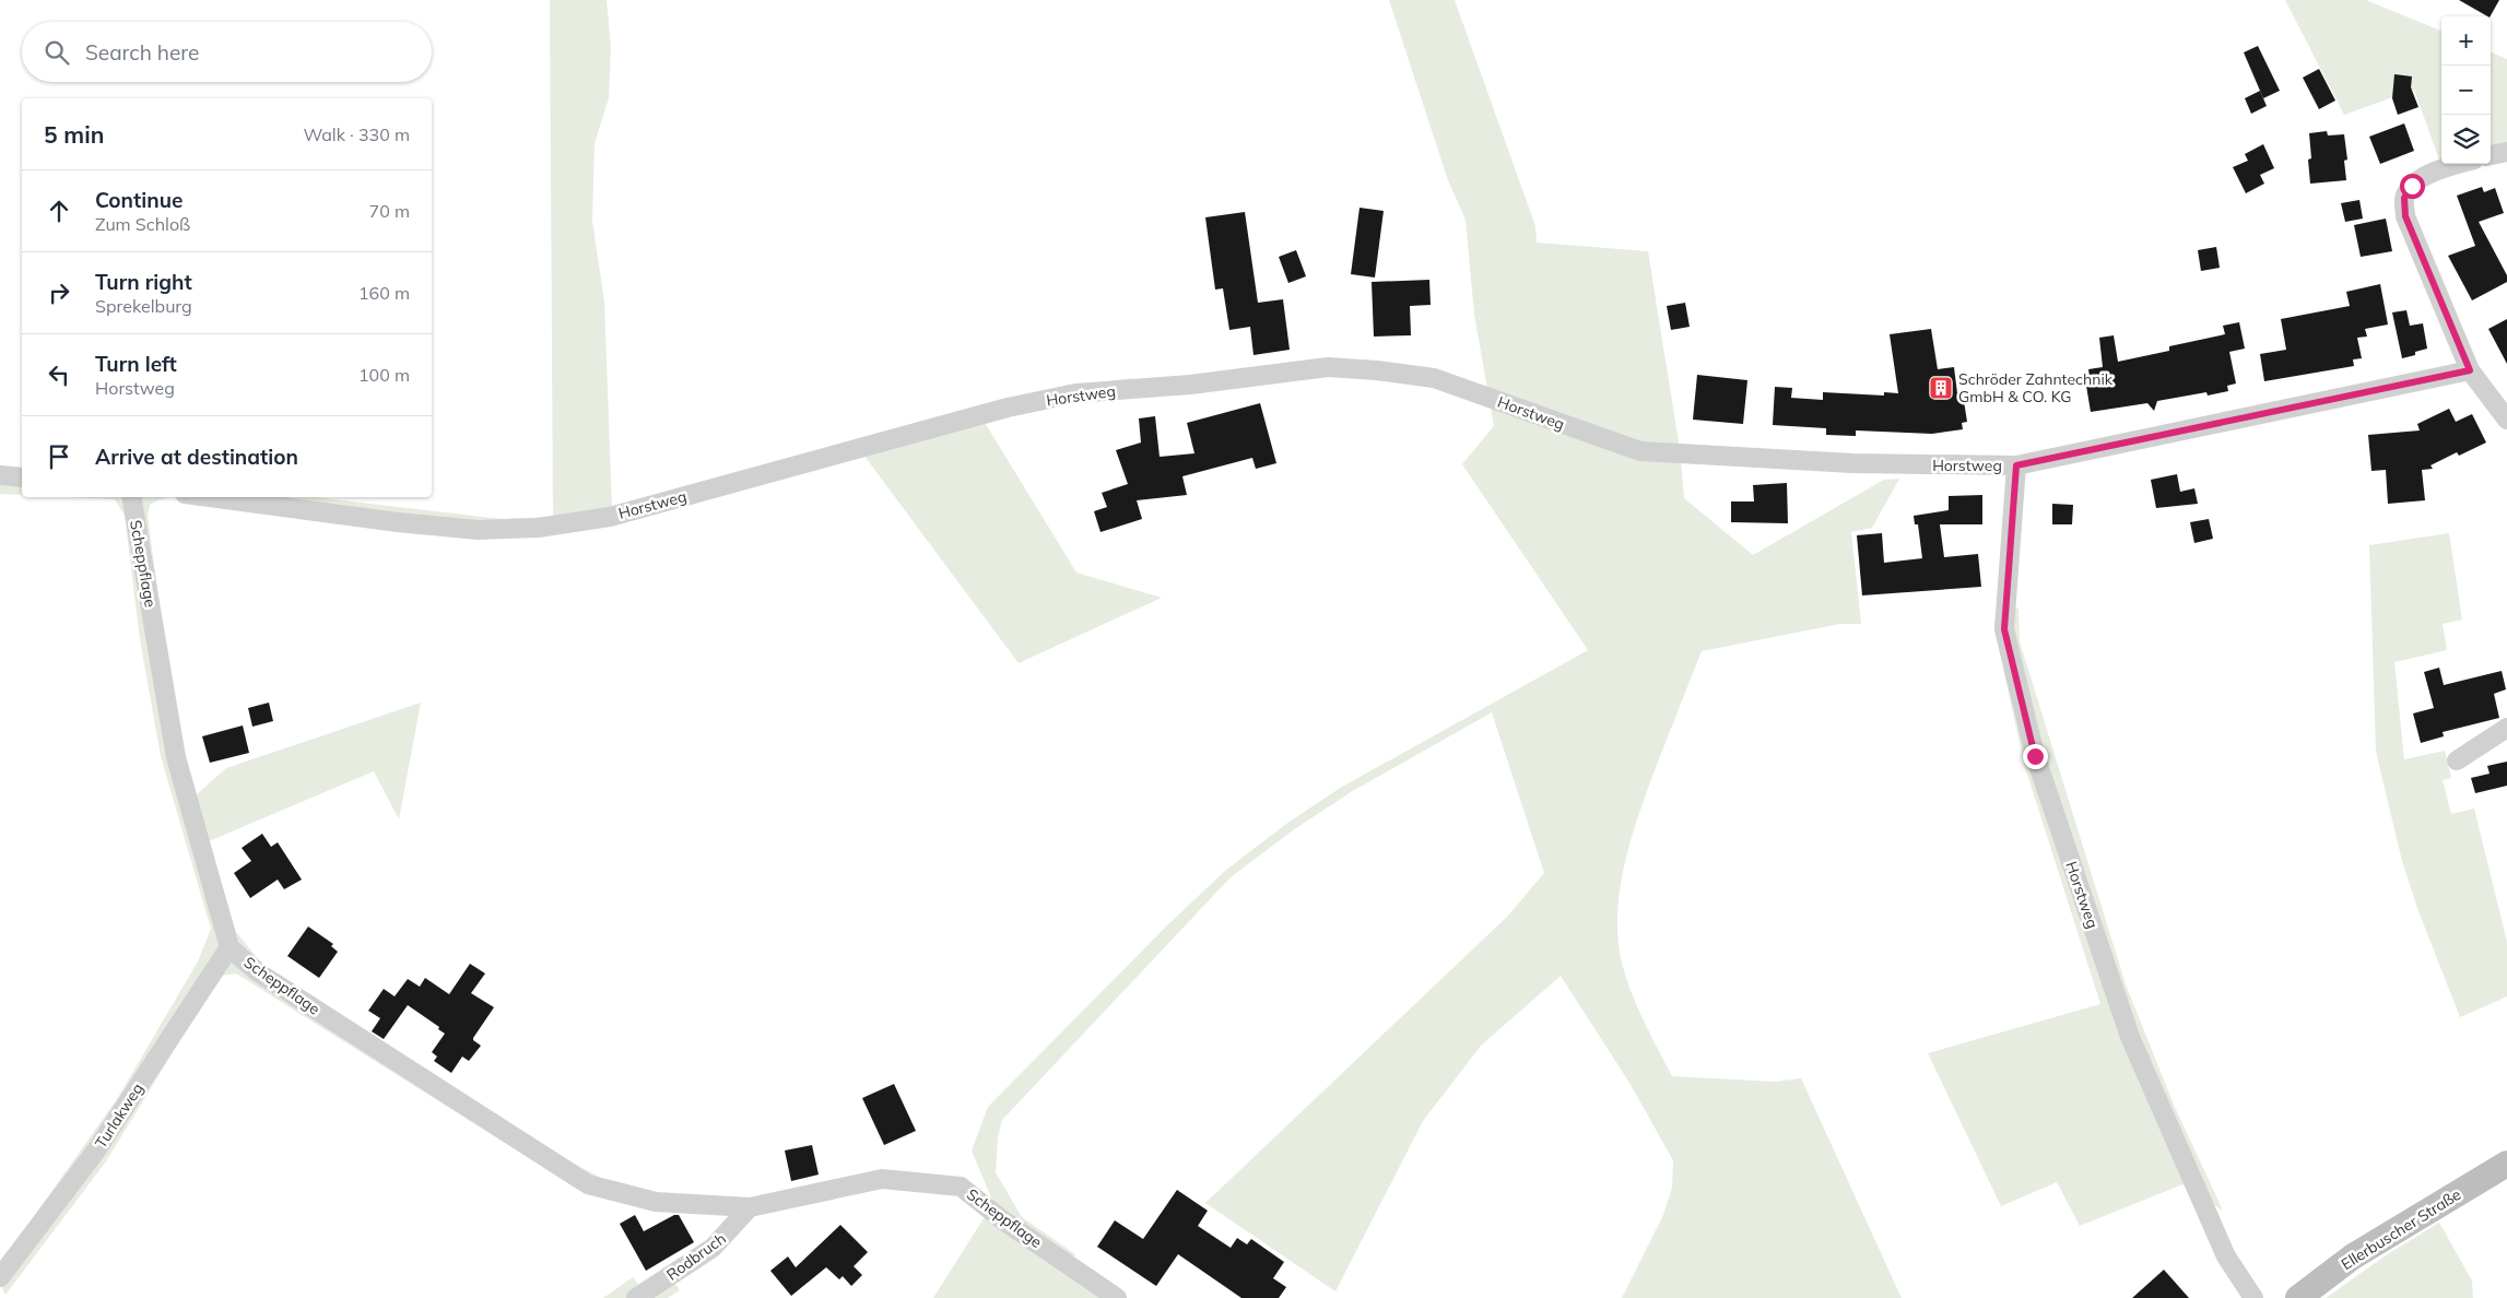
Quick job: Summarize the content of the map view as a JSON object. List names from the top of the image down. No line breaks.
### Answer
{"streets":{"main road":["Ellerbuscher Straße"],"street":["Horstweg","Scheppflage","Turlakweg","Rodbruch"]},"crossings":[["Scheppflage","Turlakweg"],["Scheppflage","Rodbruch"]],"places":{"building":["Schröder Zahntechnik GmbH & CO. KG"]},"page":{"map_buttons":["+","−"],"search":"Search here","heading":["5 min","Walk · 330 m"],"list":[["Continue","Zum Schloß","70 m"],["Turn right","Sprekelburg","160 m"],["Turn left","Horstweg","100 m"],"Arrive at destination"]}}
